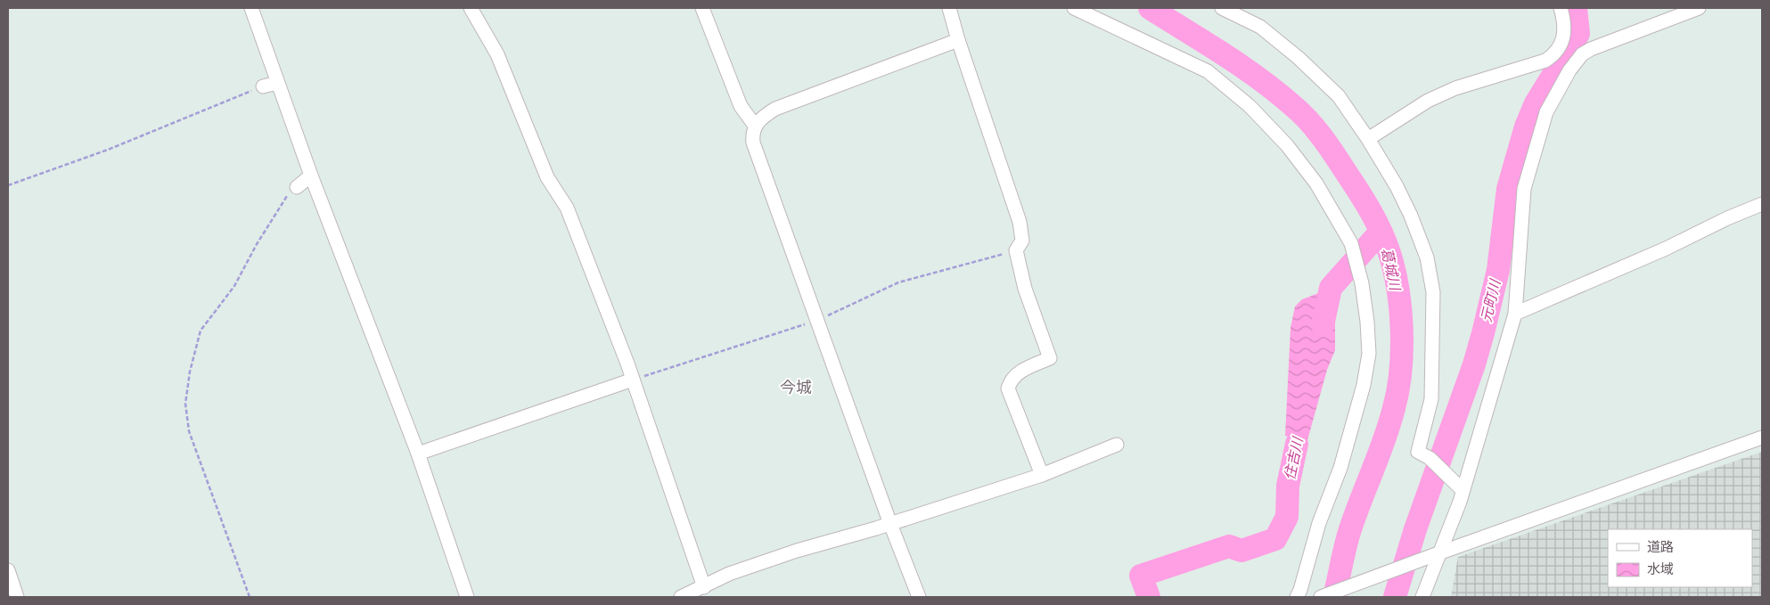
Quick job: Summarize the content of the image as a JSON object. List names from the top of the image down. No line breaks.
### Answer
{"districts":["今城"],"water":["葛城川","元町川","住吉川"],"legend":["道路","水域"]}
